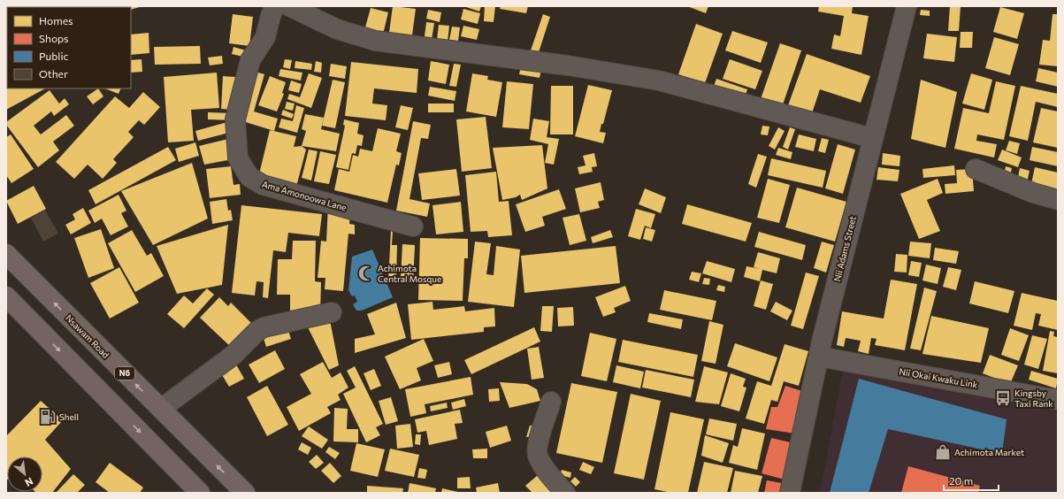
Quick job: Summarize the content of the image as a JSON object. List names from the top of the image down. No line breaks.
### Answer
{"streets":{"highway":["Nsawam Road","N6"],"street":["Ama Amonoowa Lane","Nii Adams Street","Nii Okai Kwaku Link"]},"crossings":[["Nii Adams Street","Nii Okai Kwaku Link"]],"places":{"mosque":["Achimota Central Mosque"],"bus stop":["Kingsby Taxi Rank"],"fuel station":["Shell"],"shop":["Achimota Market"]},"legend":["Homes","Shops","Public","Other"],"scale_bar":"20 m","north":"bottom right"}
